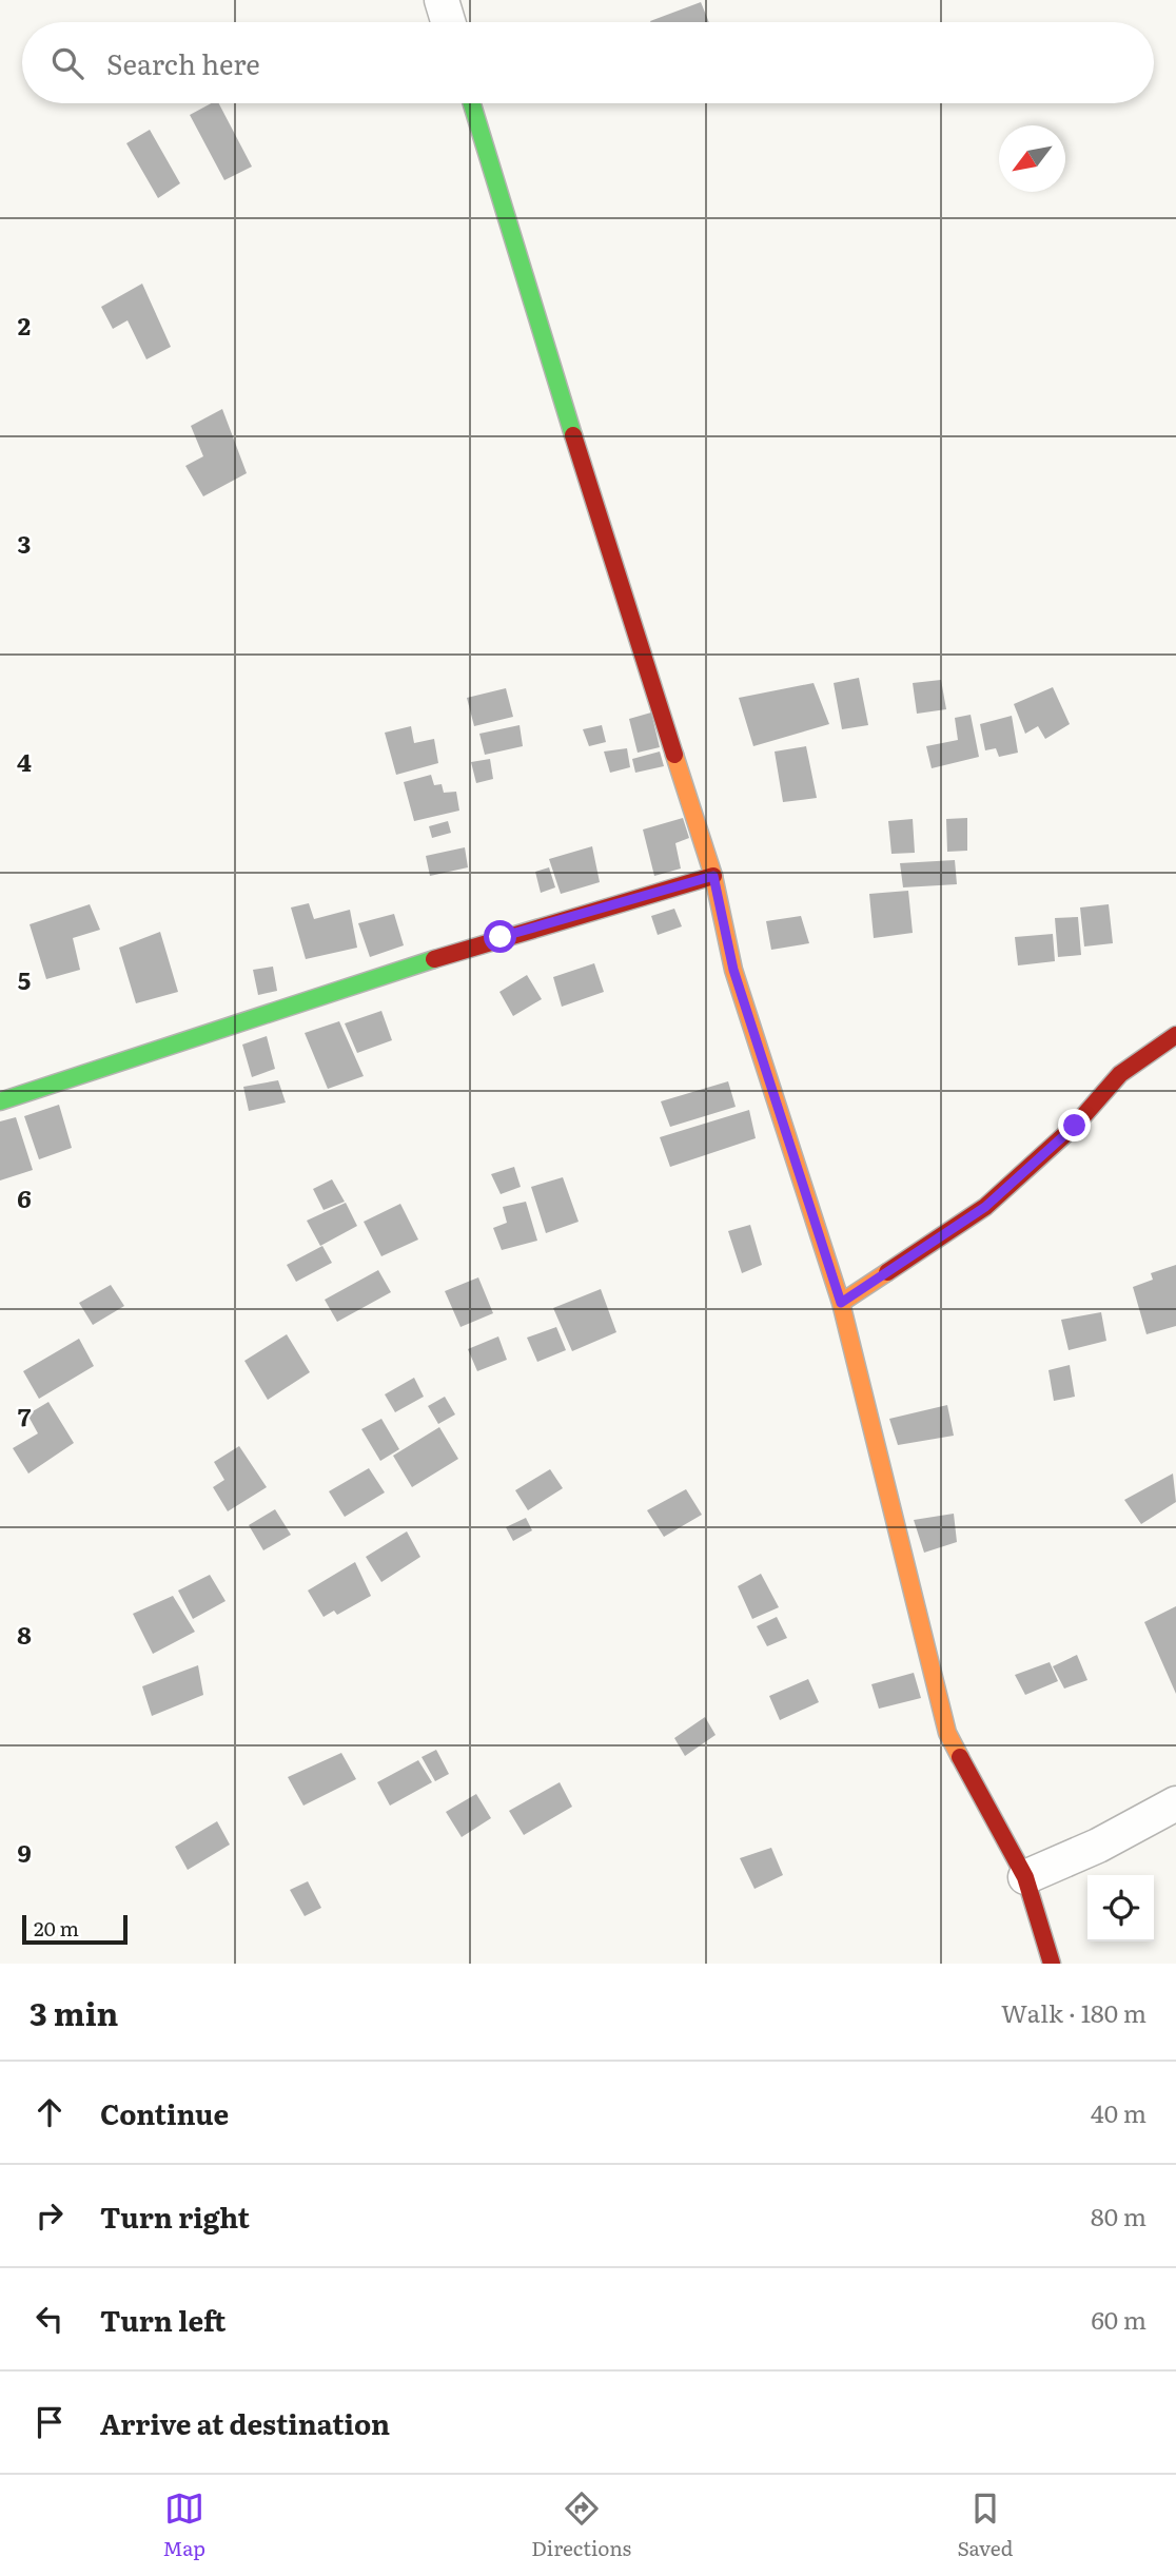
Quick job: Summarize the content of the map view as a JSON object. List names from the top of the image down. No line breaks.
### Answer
{"scale_bar":"20 m","north":"bottom left","page":{"search":"Search here","scale":"20 m","heading":["3 min","Walk · 180 m"],"list":[["Continue","40 m"],["Turn right","80 m"],["Turn left","60 m"],"Arrive at destination"],"nav":["Map","Directions","Saved"]},"grid":{"rows":["2","3","4","5","6","7","8","9"]}}
